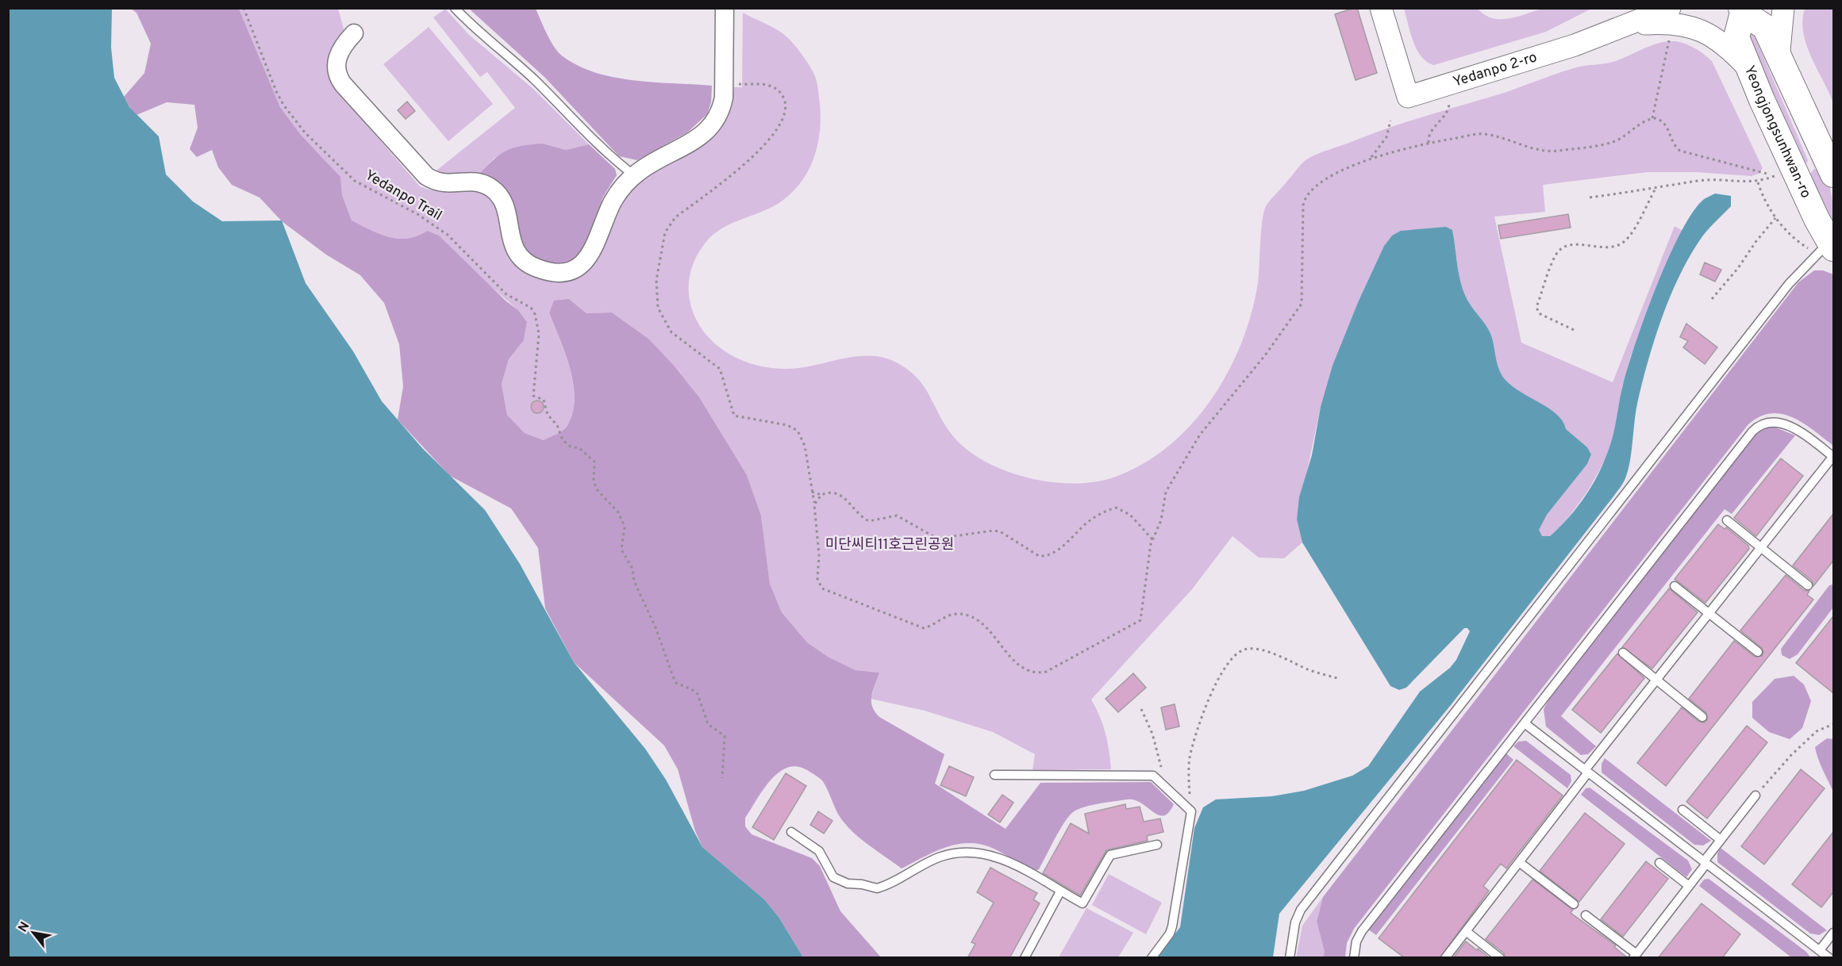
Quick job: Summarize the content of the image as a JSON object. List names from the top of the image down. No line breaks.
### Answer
{"streets":{"main road":["Yeongjongsunhwan-ro"],"street":["Yedanpo 2-ro"],"path":["Yedanpo Trail"]},"parks":["미단씨티11호근린공원"],"north":"top left"}
